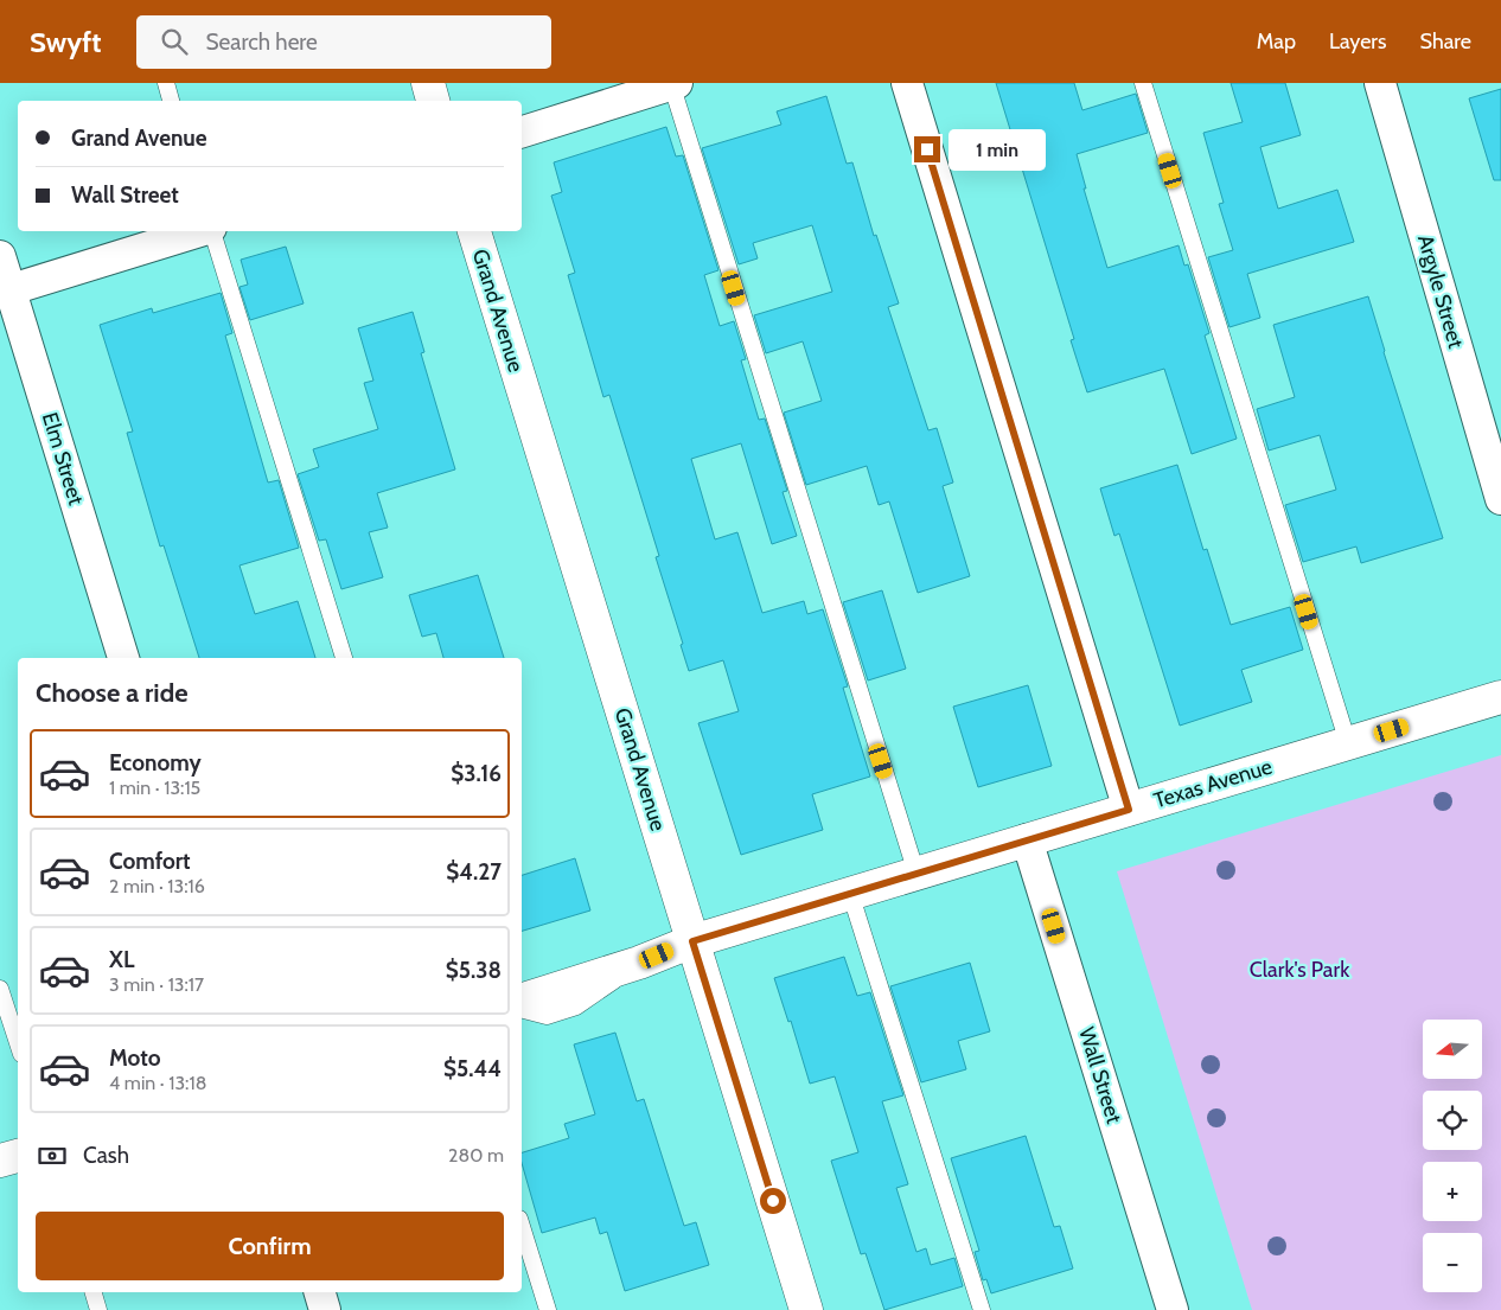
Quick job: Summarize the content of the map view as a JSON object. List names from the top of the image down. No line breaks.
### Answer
{"streets":{"main road":["Grand Avenue","Texas Avenue"],"street":["Argyle Street","Elm Street","Wall Street"]},"crossings":[["Grand Avenue","Texas Avenue"],["Texas Avenue","Wall Street"]],"parks":["Clark's Park"],"north":"left","page":{"header":"Swyft","search":"Search here","nav":["Map","Layers","Share"],"banner":["Grand Avenue","Wall Street"],"bubble":"1 min","heading":"Choose a ride","list":[{"name":"Economy","note":"1 min · 13:15","value":"$3.16"},{"name":"Comfort","note":"2 min · 13:16","value":"$4.27"},{"name":"XL","note":"3 min · 13:17","value":"$5.38"},{"name":"Moto","note":"4 min · 13:18","value":"$5.44"}],"map_buttons":["+","−"],"pay":["Cash","280 m"],"buttons":"Confirm"}}
